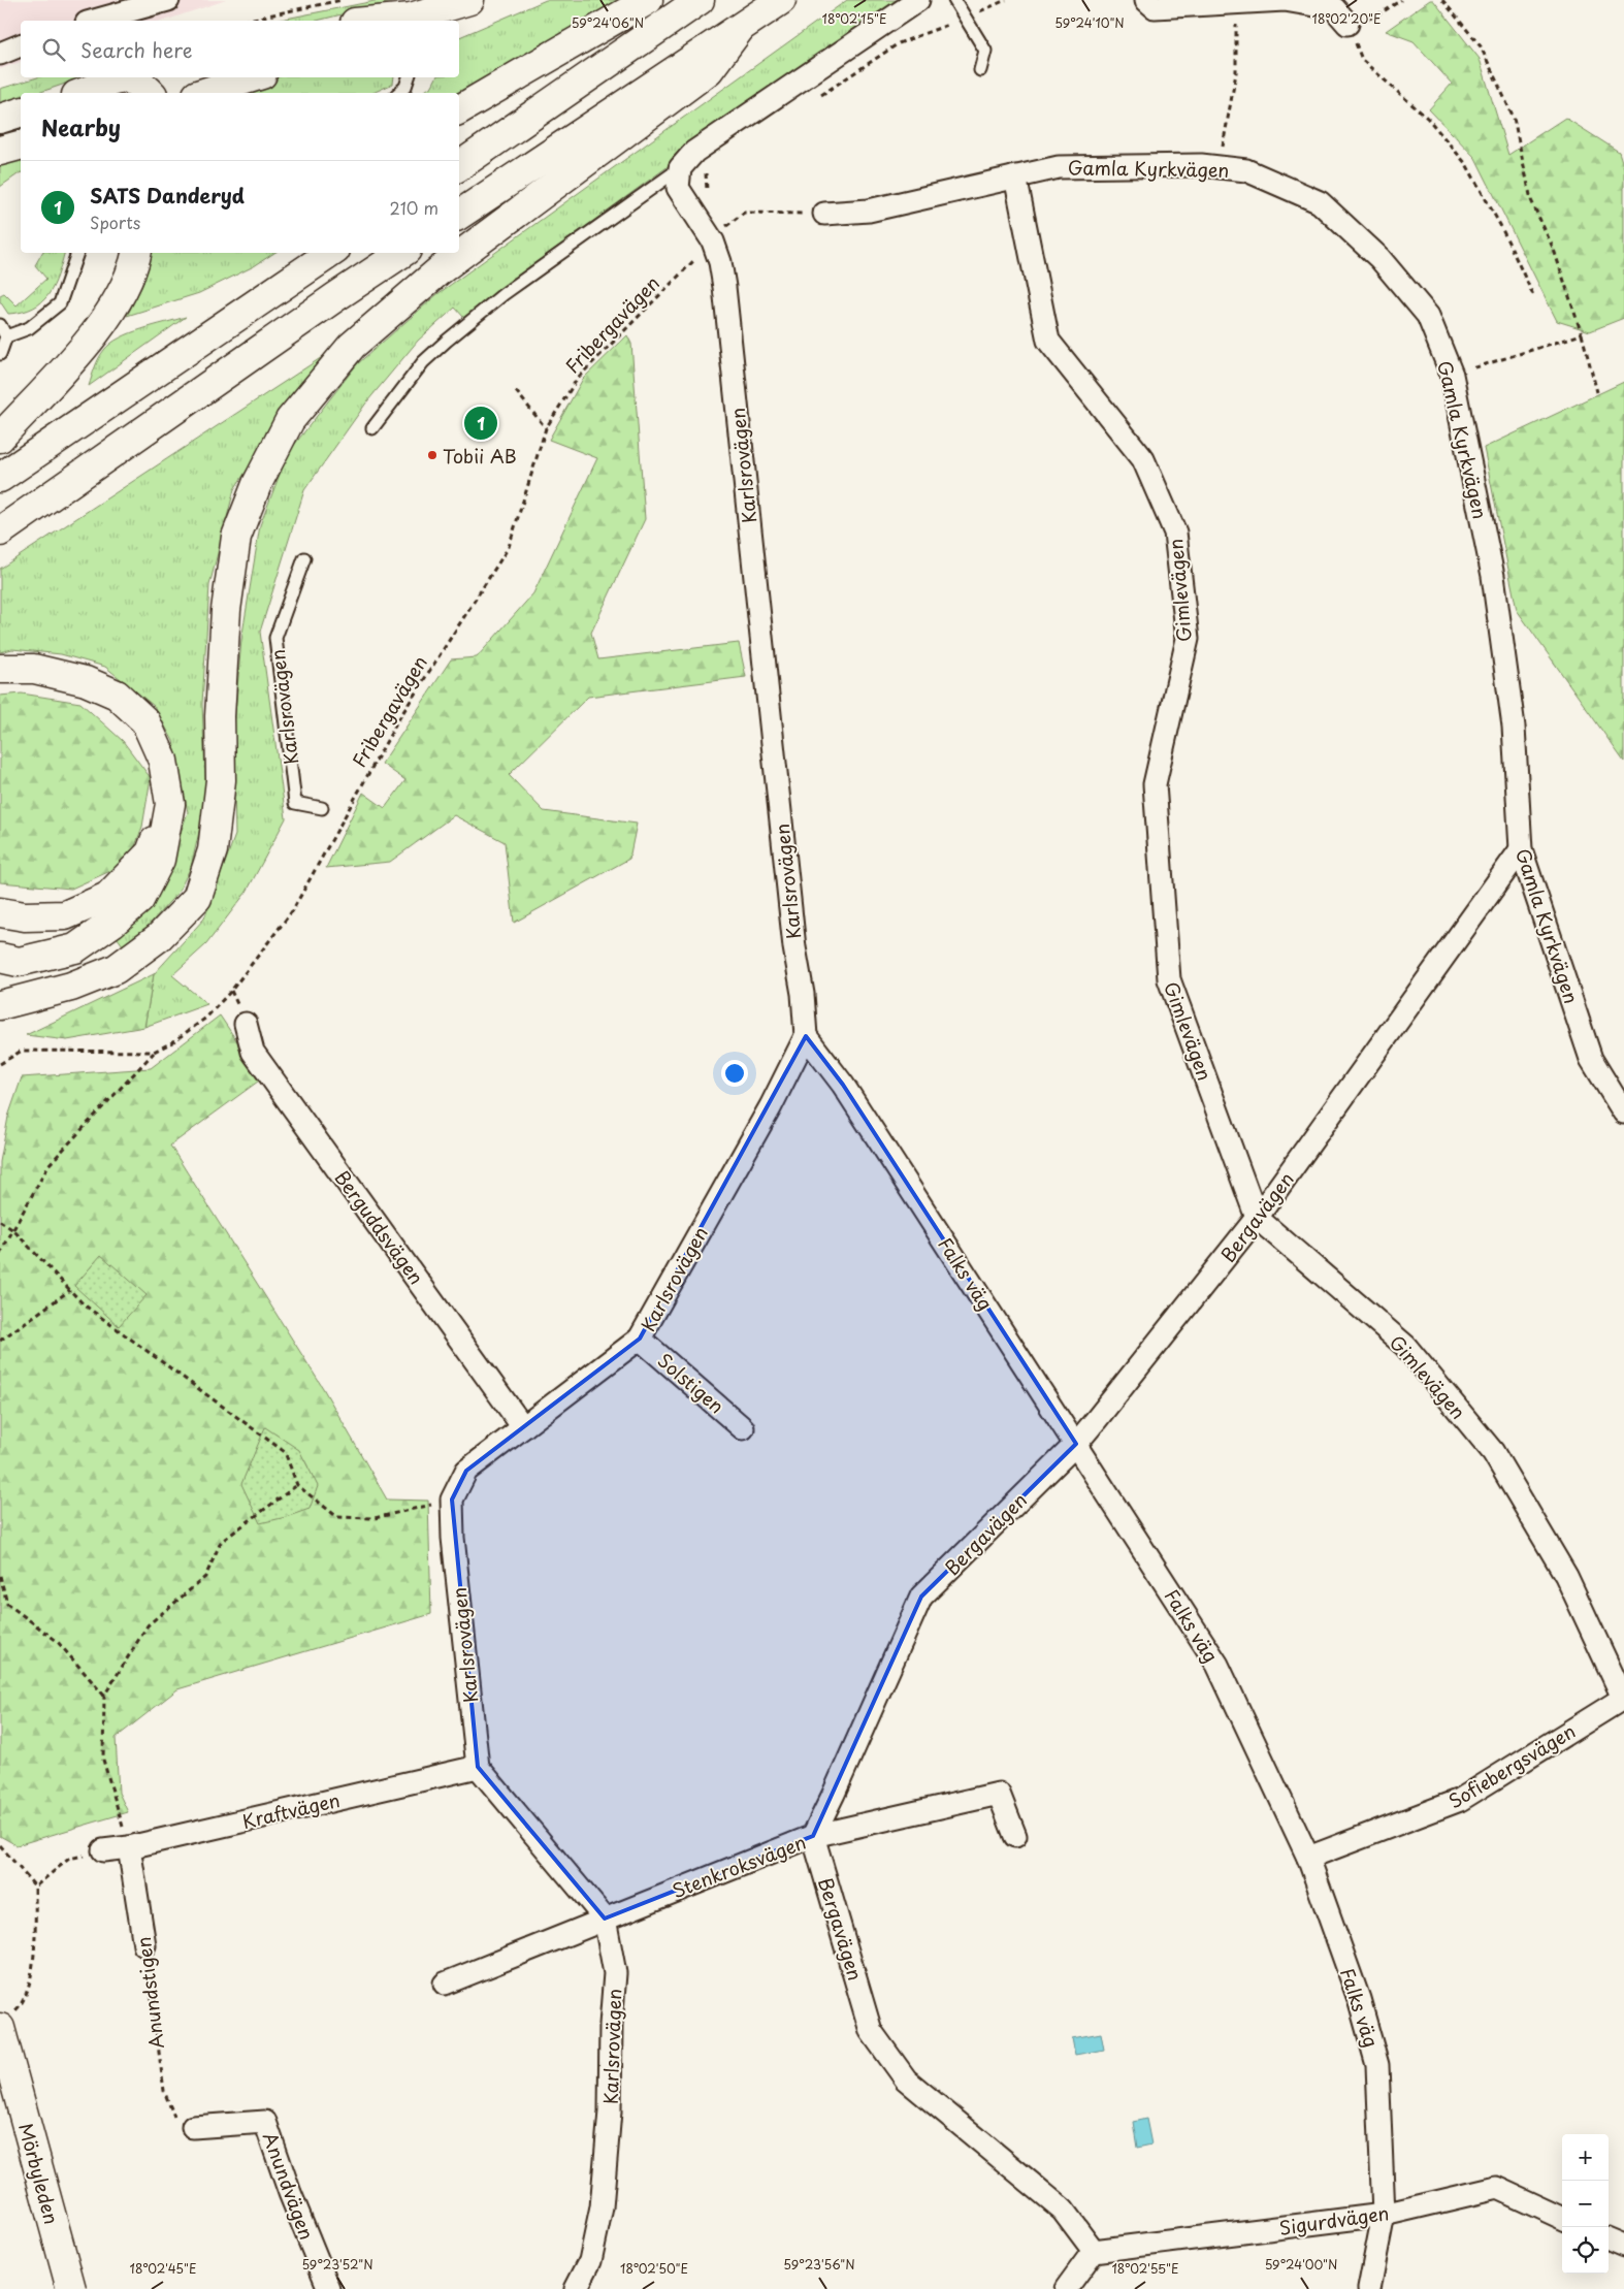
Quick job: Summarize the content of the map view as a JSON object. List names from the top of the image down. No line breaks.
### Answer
{"streets":{"main road":["Mörbyleden"],"street":["Gamla Kyrkvägen","Karlsrovägen","Gimlevägen","Bergavägen","Berguddsvägen","Falks väg","Solstigen","Sofiebergsvägen","Kraftvägen","Stenkroksvägen","Anundstigen","Anundvägen","Sigurdvägen"],"path":["Fribergavägen"]},"crossings":[["Gamla Kyrkvägen","Gimlevägen"],["Gamla Kyrkvägen","Bergavägen"],["Fribergavägen","Karlsrovägen"],["Karlsrovägen","Berguddsvägen"],["Karlsrovägen","Falks väg"],["Karlsrovägen","Solstigen"],["Karlsrovägen","Kraftvägen"],["Karlsrovägen","Stenkroksvägen"],["Gimlevägen","Bergavägen"],["Gimlevägen","Sofiebergsvägen"],["Bergavägen","Falks väg"],["Bergavägen","Stenkroksvägen"],["Bergavägen","Sigurdvägen"],["Falks väg","Sofiebergsvägen"],["Falks väg","Sigurdvägen"],["Kraftvägen","Anundstigen"],["Anundstigen","Anundvägen"]],"places":["Tobii AB"],"page":{"search":"Search here","heading":"Nearby","list":[{"mark":"1","name":"SATS Danderyd","note":"Sports","value":"210 m"}],"pins":"1","map_buttons":["+","−"]},"coordinates":["18°02'15\"E","18°02'20\"E","59°24'06\"N","59°24'10\"N","59°23'52\"N","59°23'56\"N","59°24'00\"N","18°02'45\"E","18°02'50\"E","18°02'55\"E"]}
